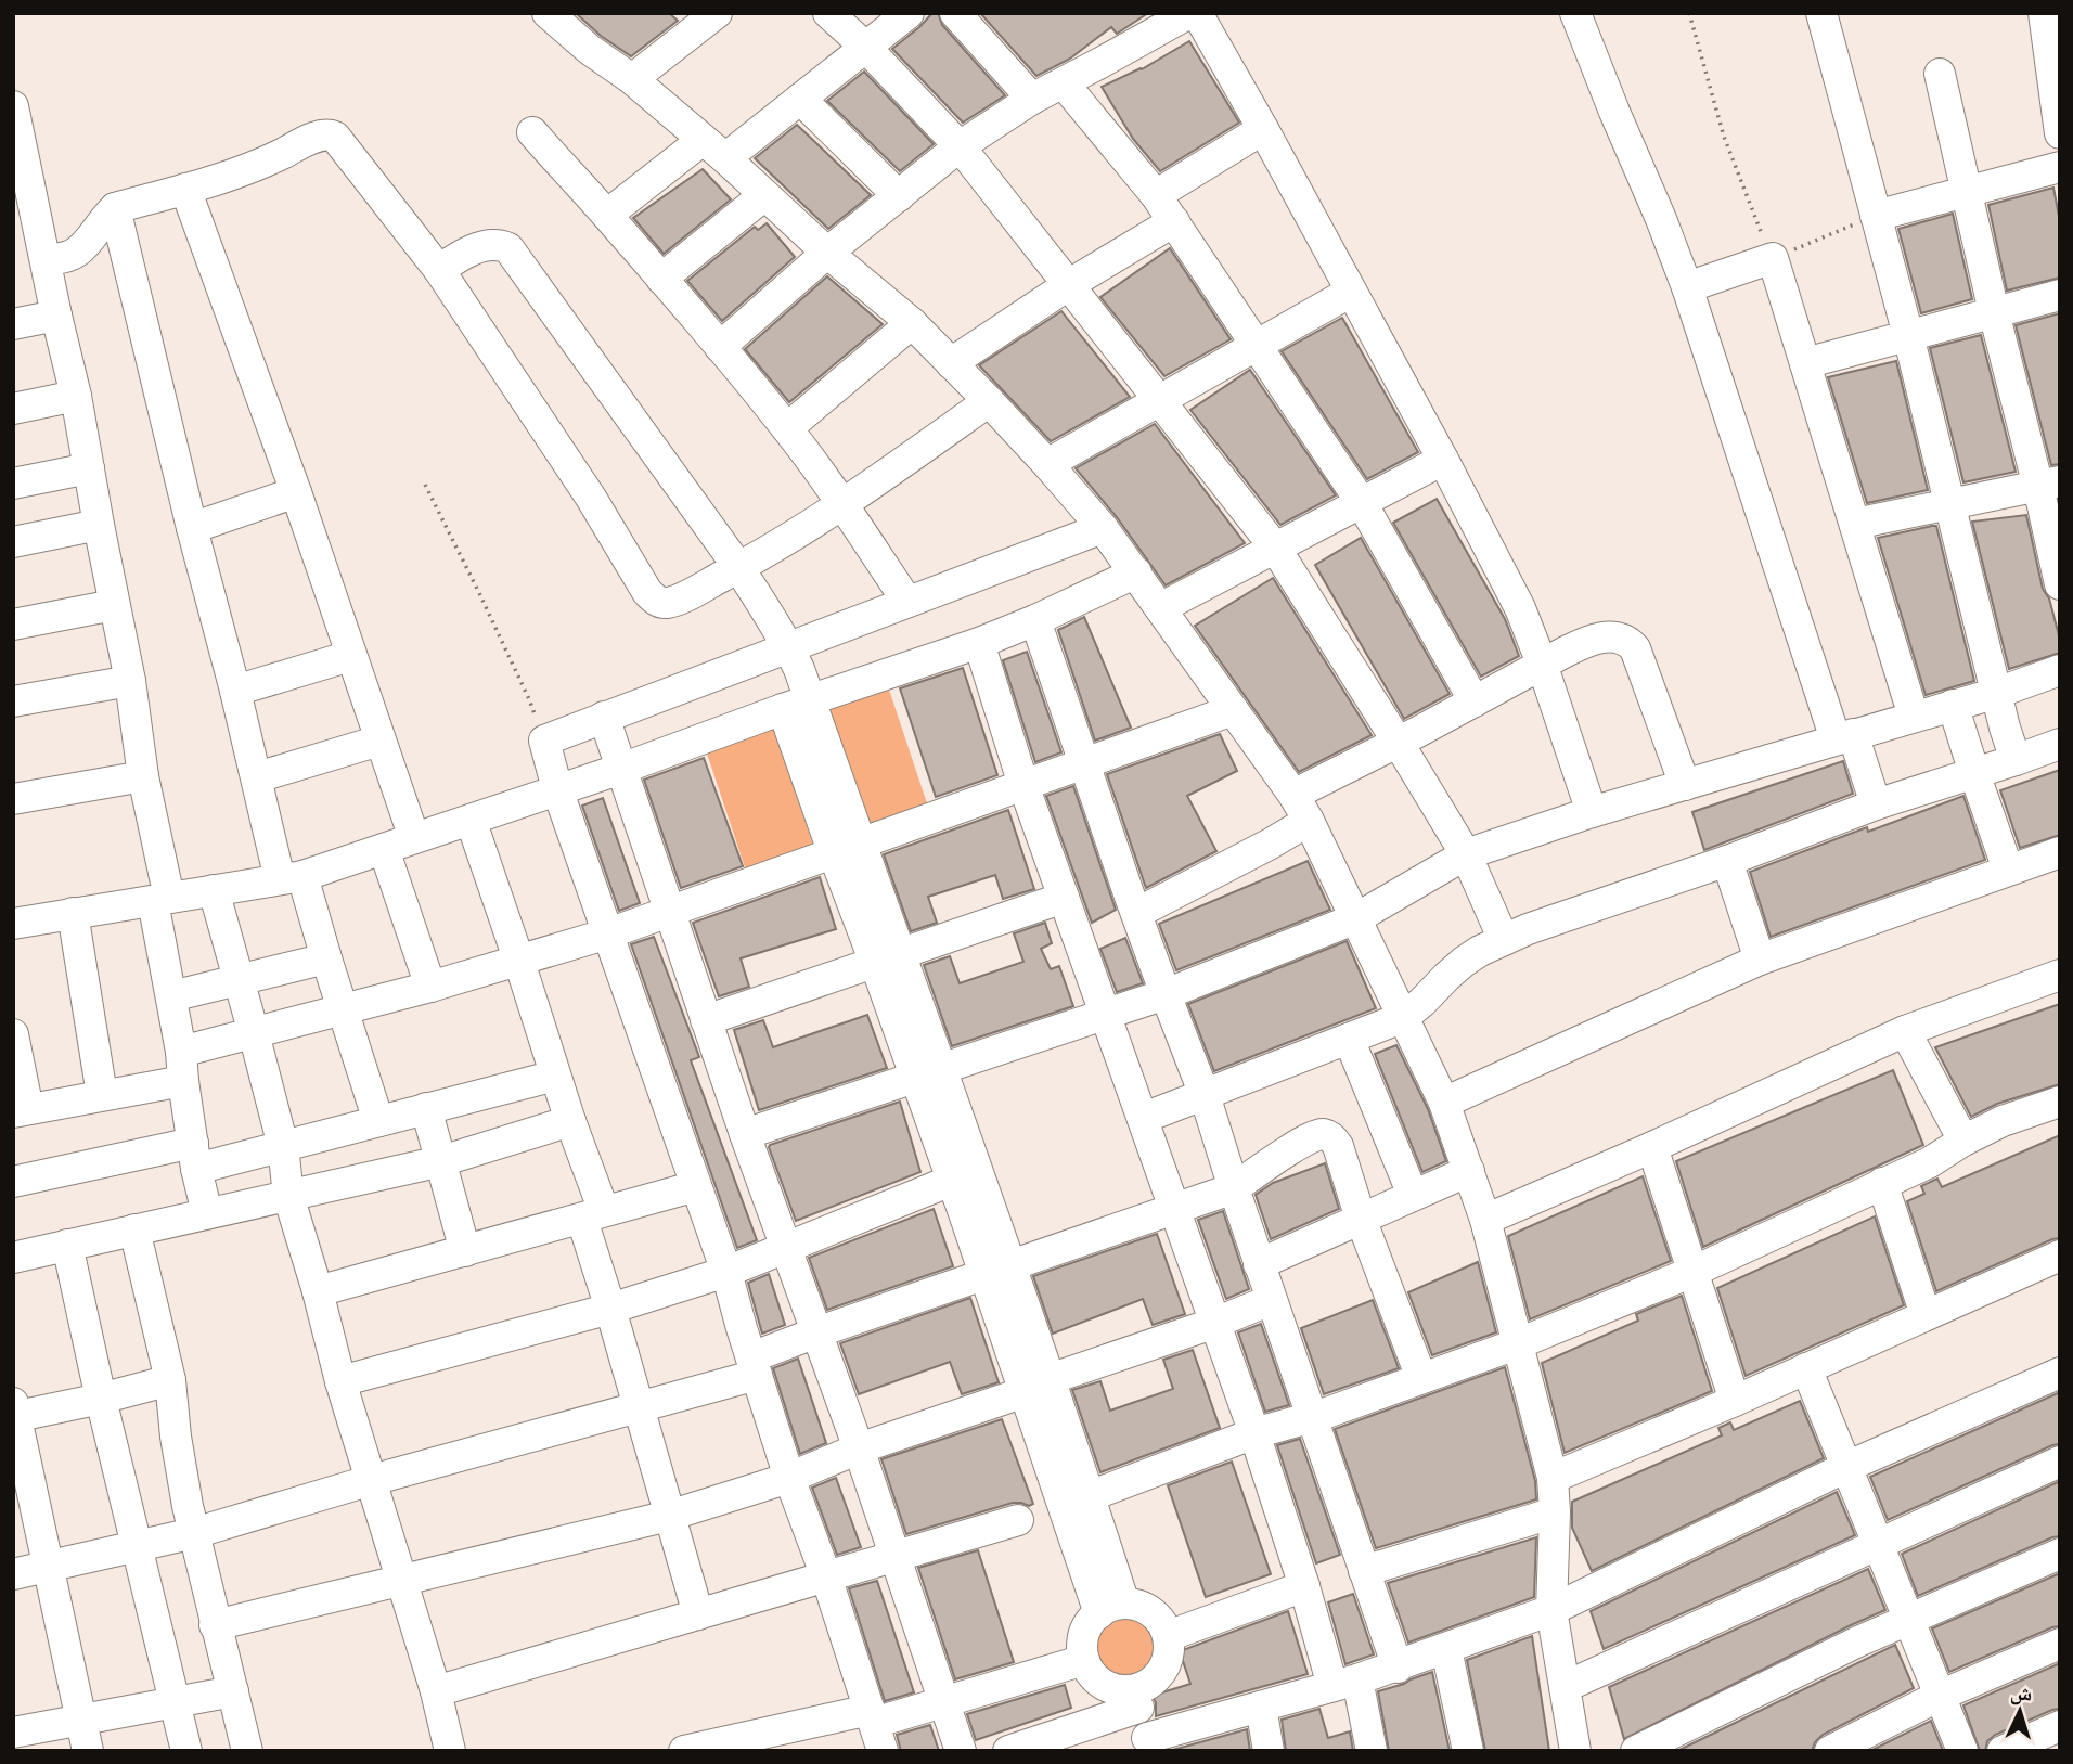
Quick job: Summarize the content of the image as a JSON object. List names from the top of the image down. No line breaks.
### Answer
{"north":"top"}
